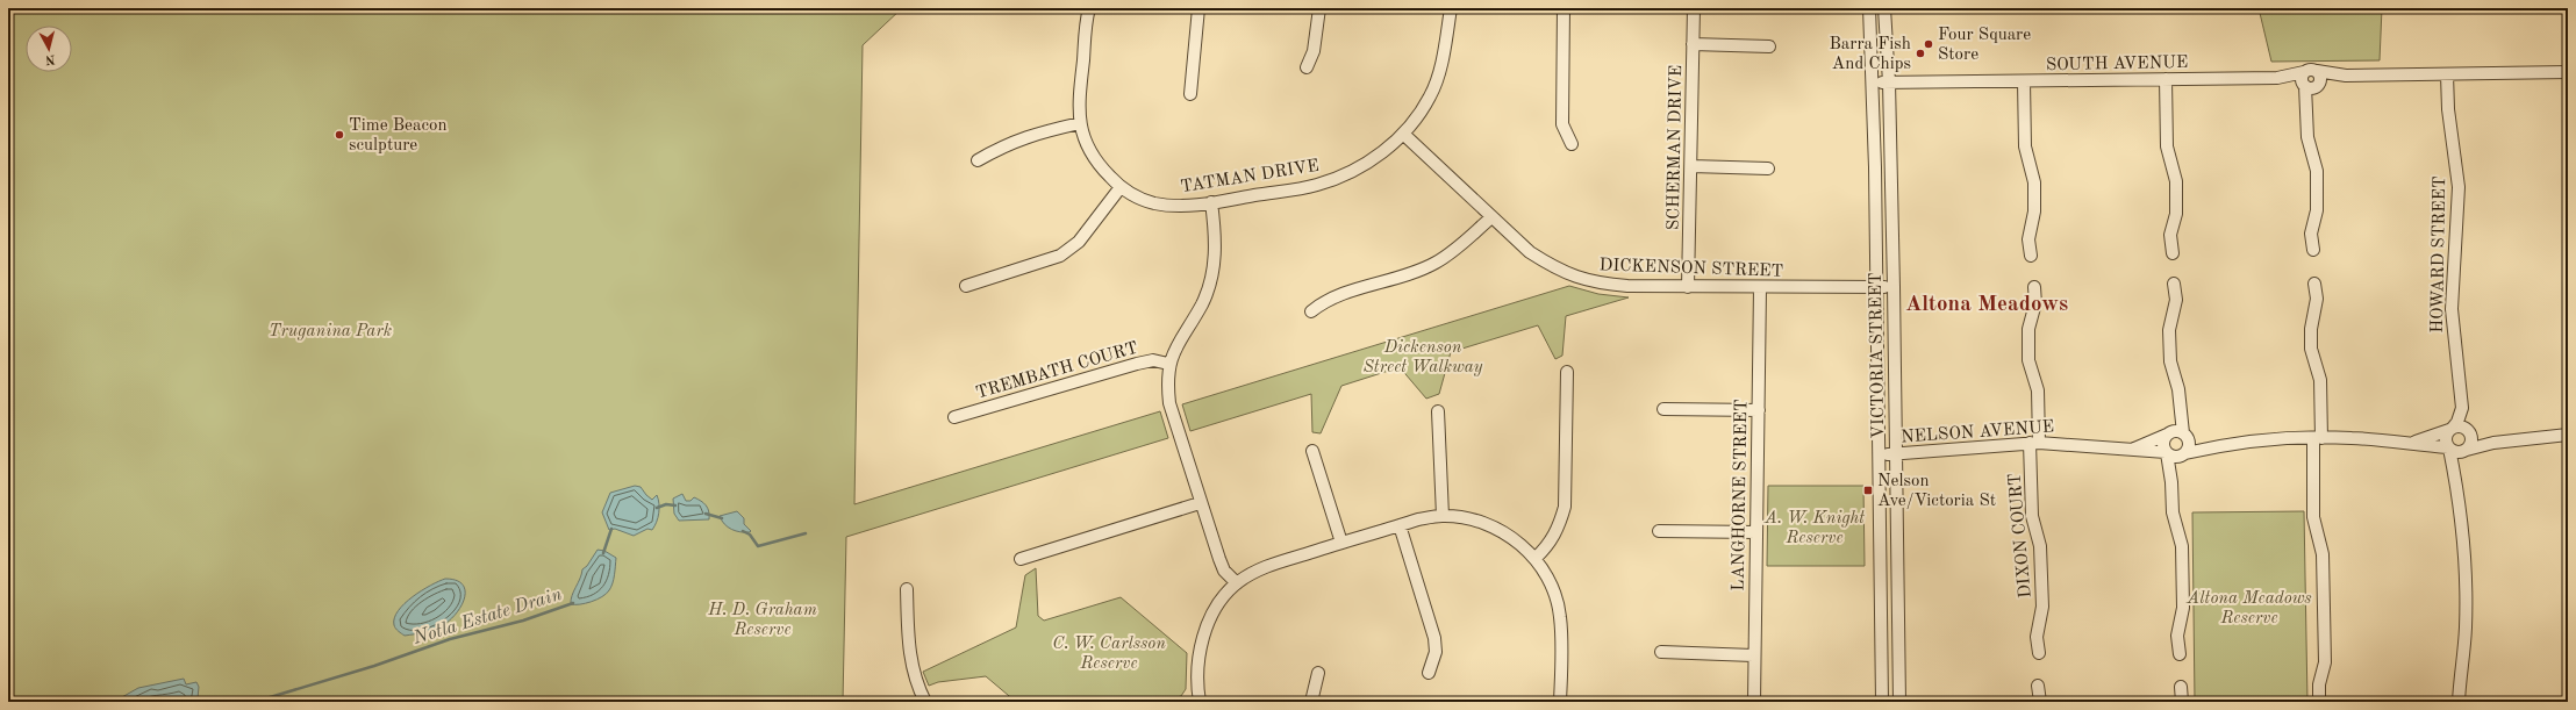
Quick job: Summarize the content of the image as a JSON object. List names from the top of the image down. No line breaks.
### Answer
{"streets":{"street":["SOUTH AVENUE","SCHERMAN DRIVE","TATMAN DRIVE","HOWARD STREET","DICKENSON STREET","VICTORIA STREET","TREMBATH COURT","NELSON AVENUE","LANGHORNE STREET","DIXON COURT"]},"crossings":[["SOUTH AVENUE","HOWARD STREET"],["SOUTH AVENUE","VICTORIA STREET"],["SCHERMAN DRIVE","DICKENSON STREET"],["TATMAN DRIVE","DICKENSON STREET"],["DICKENSON STREET","VICTORIA STREET"],["DICKENSON STREET","LANGHORNE STREET"],["VICTORIA STREET","NELSON AVENUE"],["NELSON AVENUE","DIXON COURT"]],"districts":["Altona Meadows"],"water":["Notla Estate Drain"],"parks":["Truganina Park","Dickenson Street Walkway","A. W. Knight Reserve","Altona Meadows Reserve","H. D. Graham Reserve","C. W. Carlsson Reserve"],"places":{"other":["Four Square Store","Barra Fish And Chips","Time Beacon sculpture"],"transit":["Nelson Ave/Victoria St"]},"north":"bottom"}
